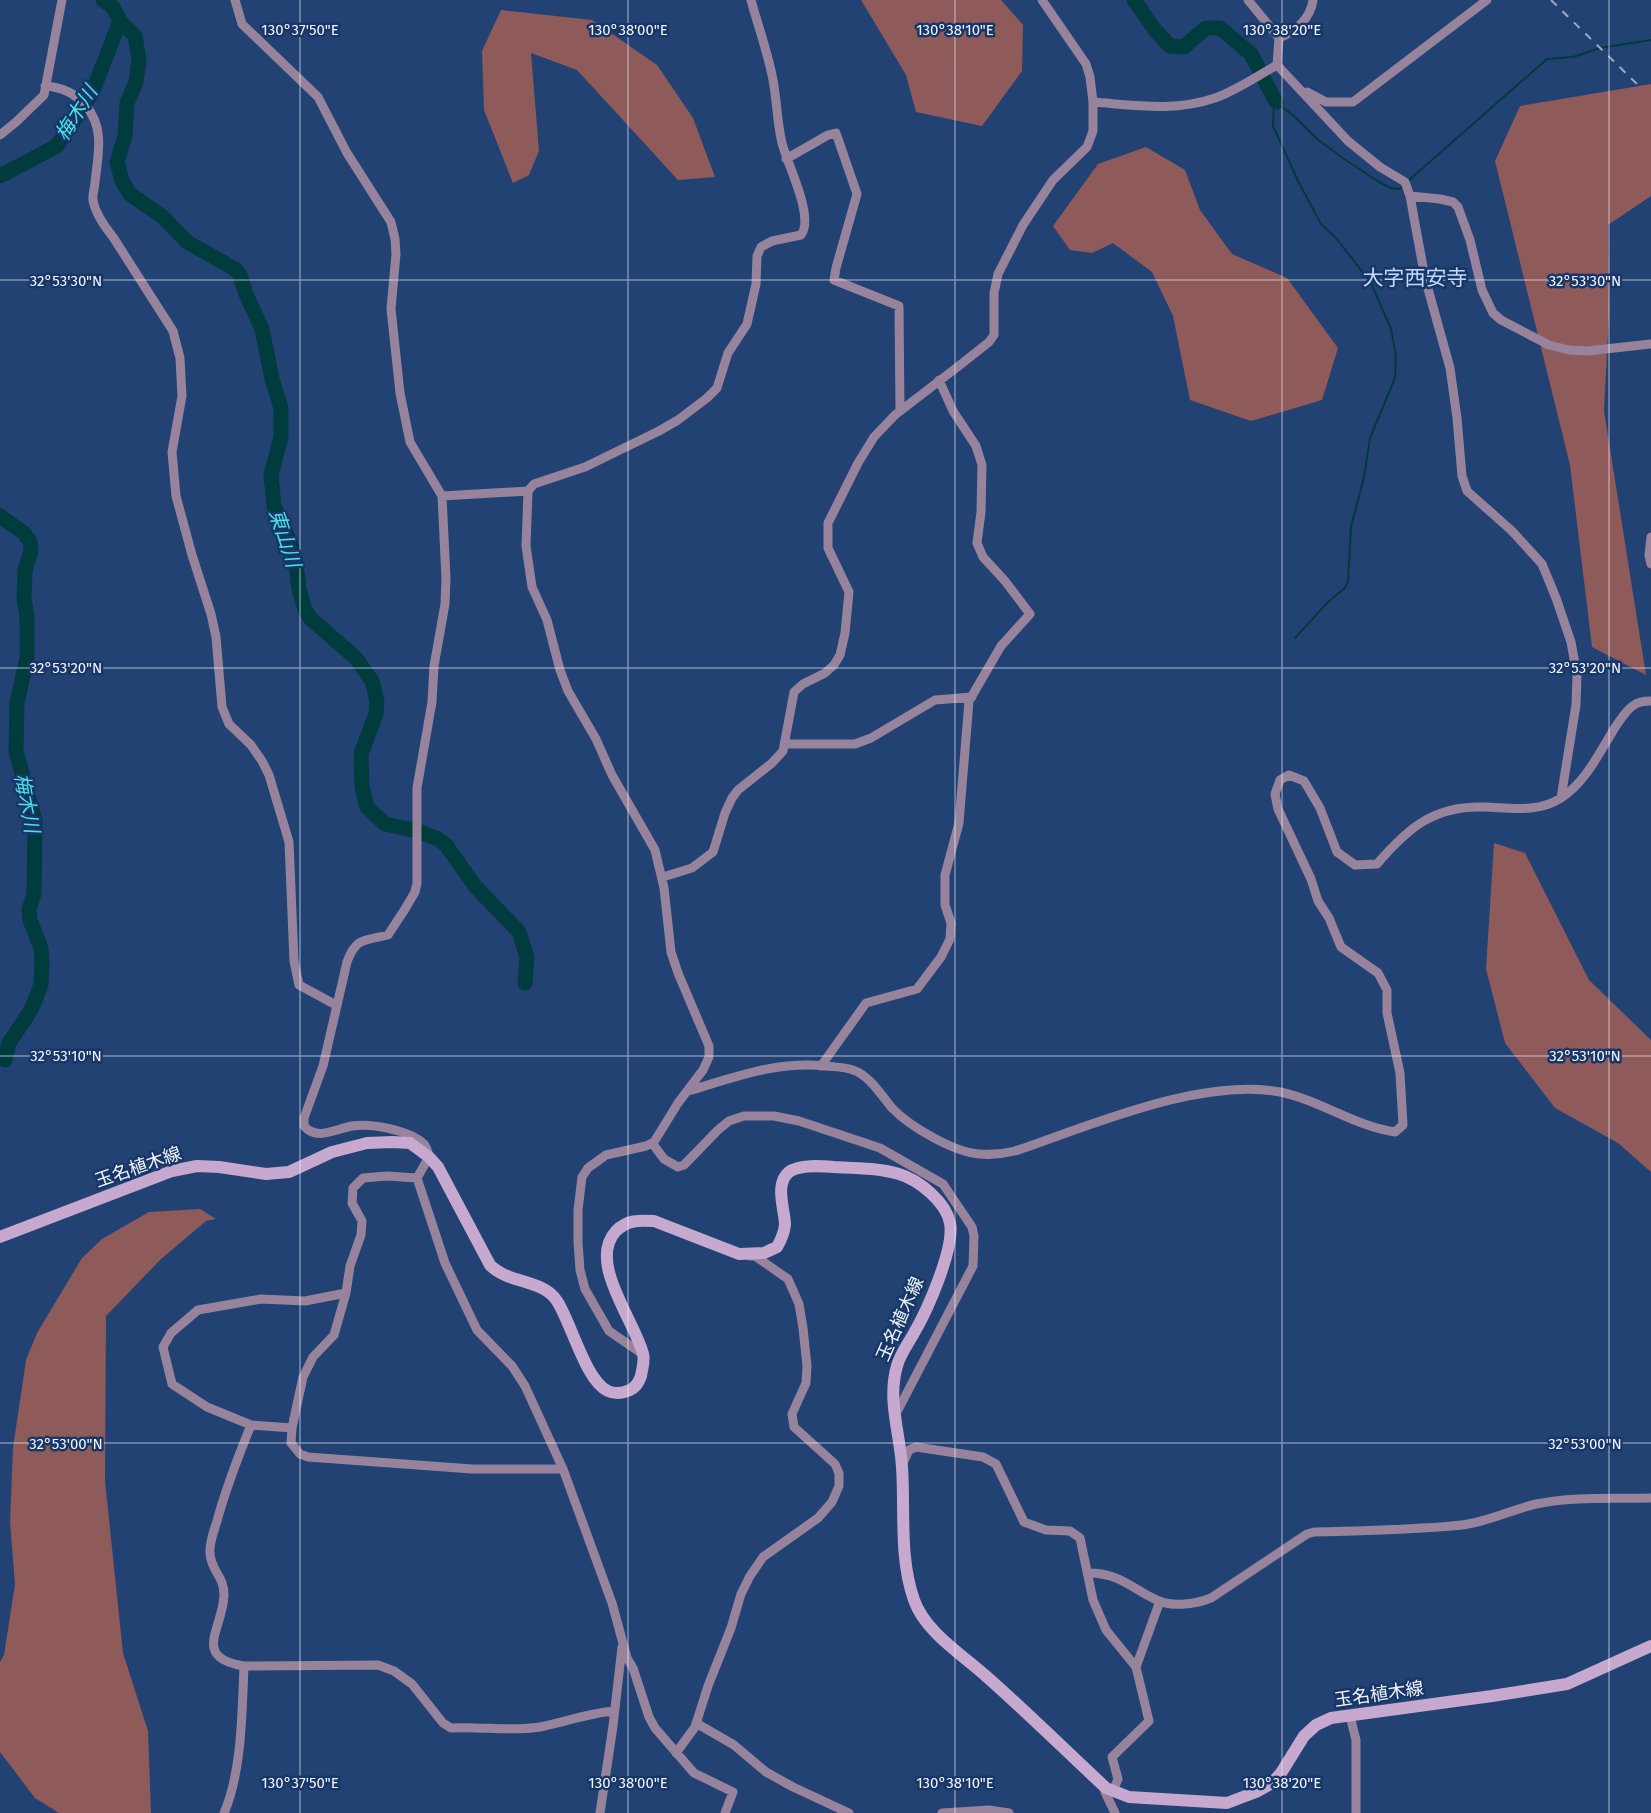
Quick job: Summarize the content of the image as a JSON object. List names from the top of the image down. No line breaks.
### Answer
{"streets":{"main road":["玉名植木線"]},"districts":["大字西安寺"],"water":["梅木川","東山川"],"coordinates":["130°37'50\"E","130°38'00\"E","130°38'10\"E","130°38'20\"E","32°53'30\"N","32°53'20\"N","32°53'10\"N","32°53'00\"N"]}
